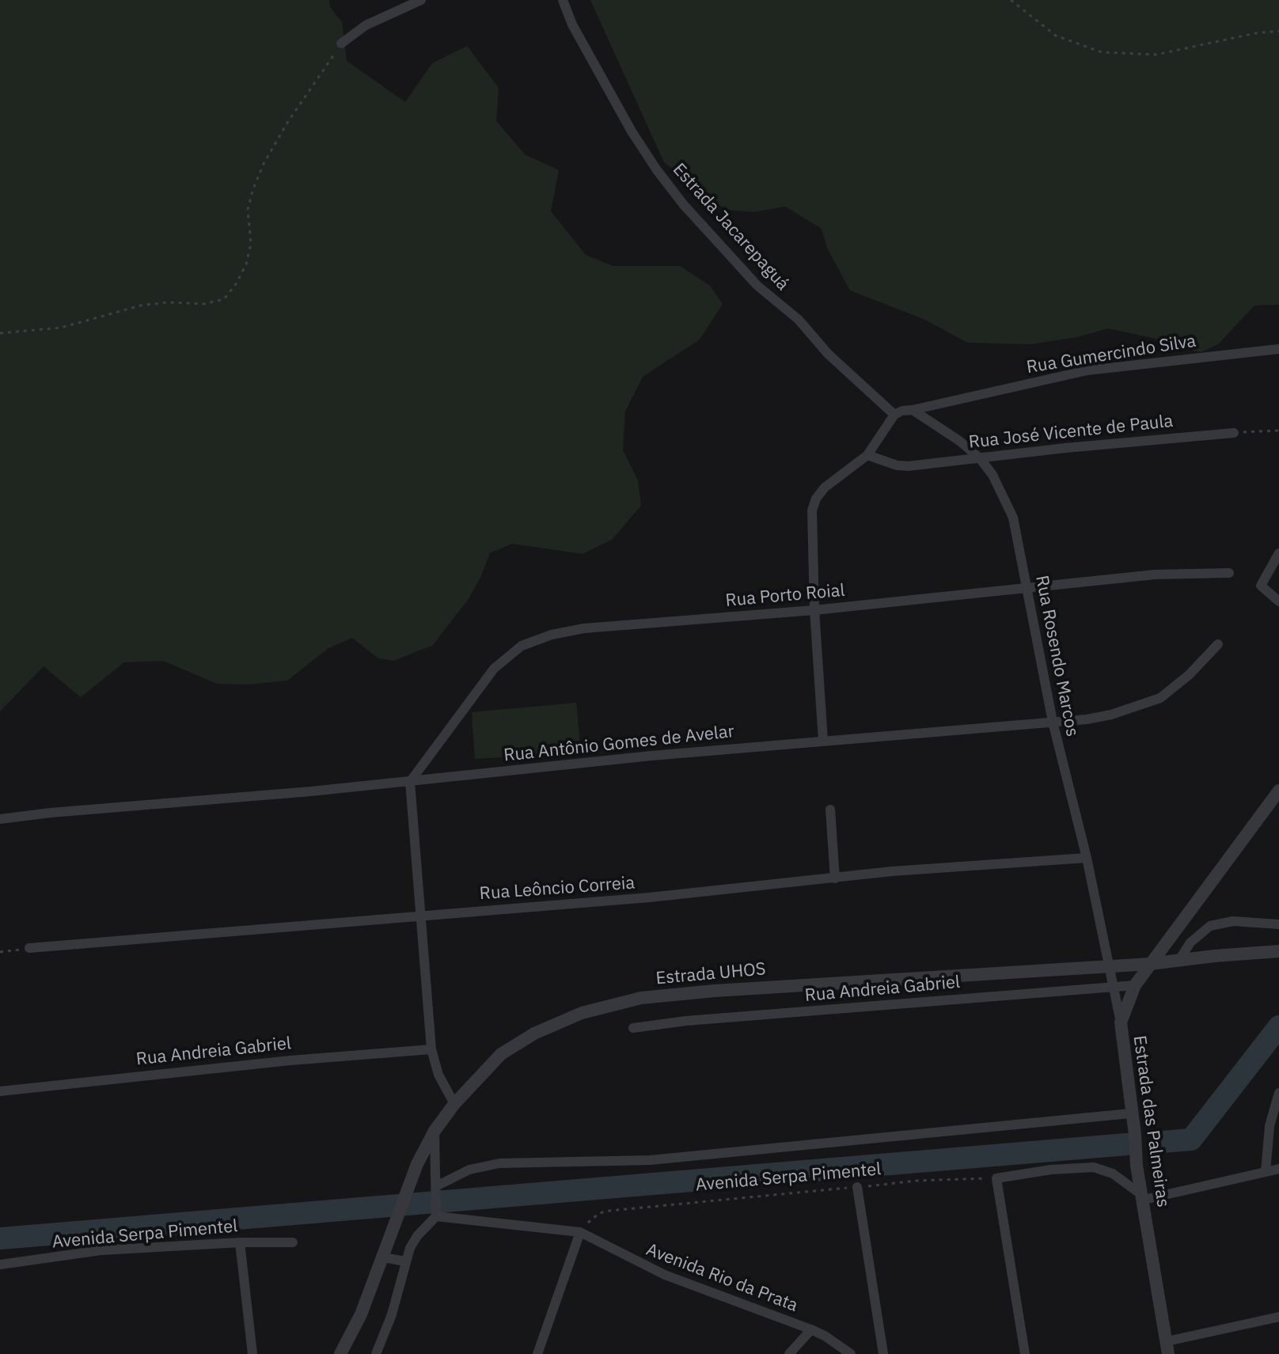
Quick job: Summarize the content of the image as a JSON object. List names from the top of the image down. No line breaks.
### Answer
{"streets":{"street":["Estrada Jacarepaguá","Rua Gumercindo Silva","Rua José Vicente de Paula","Rua Porto Roial","Rua Rosendo Marcos","Rua Antônio Gomes de Avelar","Rua Leôncio Correia","Estrada UHOS","Rua Andreia Gabriel","Estrada das Palmeiras","Avenida Serpa Pimentel","Avenida Rio da Prata"]},"crossings":[["Rua Gumercindo Silva","Rua Rosendo Marcos"],["Rua José Vicente de Paula","Rua Rosendo Marcos"],["Rua Porto Roial","Rua Rosendo Marcos"],["Rua Porto Roial","Rua Antônio Gomes de Avelar"],["Rua Rosendo Marcos","Rua Antônio Gomes de Avelar"],["Rua Rosendo Marcos","Rua Leôncio Correia"],["Rua Rosendo Marcos","Estrada UHOS"],["Rua Rosendo Marcos","Rua Andreia Gabriel"],["Rua Rosendo Marcos","Estrada das Palmeiras"],["Estrada UHOS","Estrada das Palmeiras"],["Rua Andreia Gabriel","Estrada das Palmeiras"],["Estrada das Palmeiras","Avenida Serpa Pimentel"],["Avenida Serpa Pimentel","Avenida Rio da Prata"]]}
